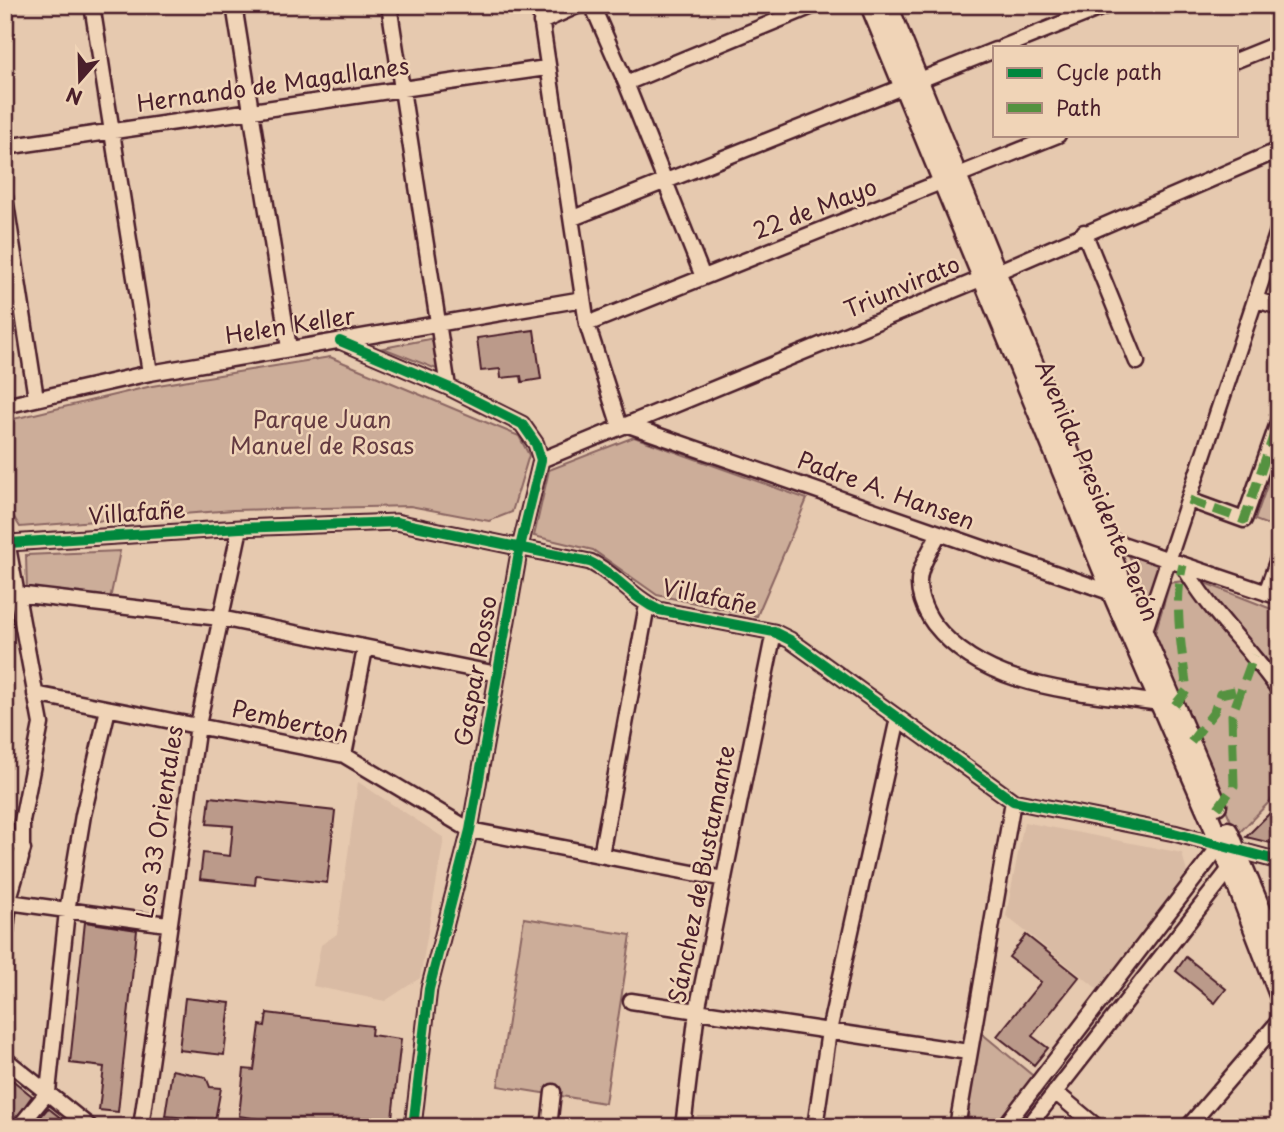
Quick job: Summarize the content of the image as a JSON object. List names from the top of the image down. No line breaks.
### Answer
{"streets":{"main road":["Avenida Presidente Perón"],"street":["Hernando de Magallanes","22 de Mayo","Triunvirato","Helen Keller","Padre A. Hansen","Villafañe","Gaspar Rosso","Pemberton","Los 33 Orientales","Sánchez de Bustamante"]},"crossings":[["22 de Mayo","Avenida Presidente Perón"],["Triunvirato","Padre A. Hansen"],["Triunvirato","Avenida Presidente Perón"],["Triunvirato","Gaspar Rosso"],["Padre A. Hansen","Avenida Presidente Perón"],["Avenida Presidente Perón","Villafañe"],["Villafañe","Gaspar Rosso"],["Villafañe","Los 33 Orientales"],["Villafañe","Sánchez de Bustamante"],["Gaspar Rosso","Pemberton"],["Pemberton","Los 33 Orientales"],["Pemberton","Sánchez de Bustamante"]],"parks":["Parque Juan Manuel de Rosas"],"legend":["Cycle path","Path"],"north":"bottom"}
